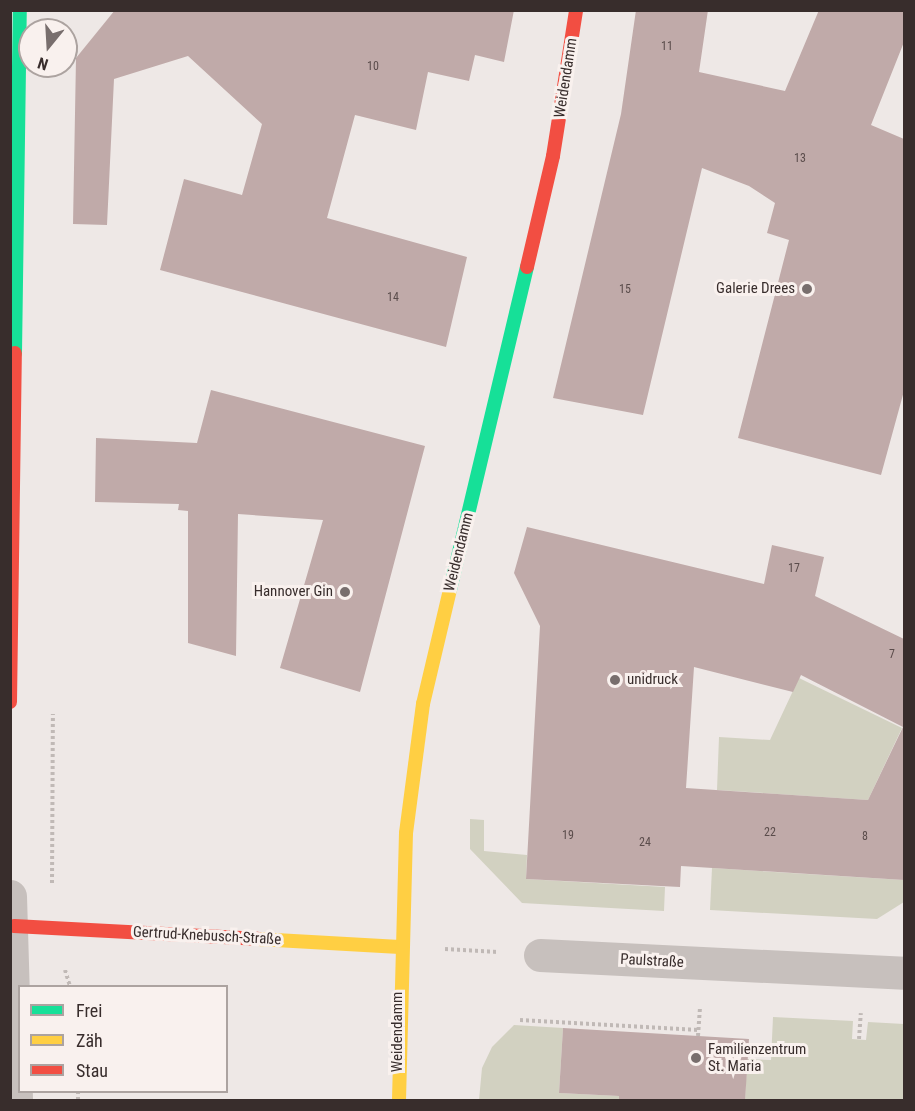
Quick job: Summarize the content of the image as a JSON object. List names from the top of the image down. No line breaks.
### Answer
{"streets":{"main road":["Weidendamm","Gertrud-Knebusch-Straße"],"street":["Paulstraße"]},"crossings":[["Weidendamm","Gertrud-Knebusch-Straße"]],"places":["Galerie Drees","Hannover Gin","unidruck","Familienzentrum St. Maria"],"house_numbers":["11","10","13","15","14","17","7","22","19","8","24"],"legend":["Frei","Zäh","Stau"],"north":"bottom"}
